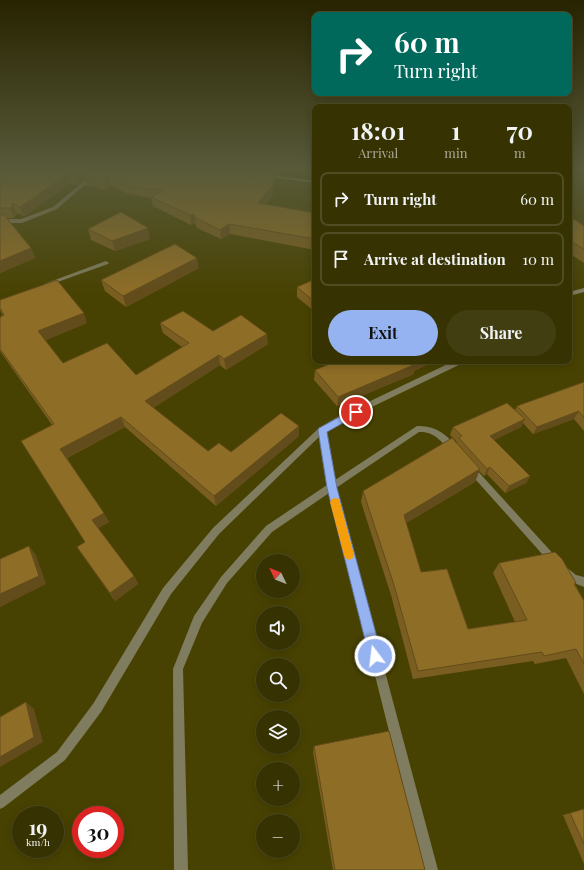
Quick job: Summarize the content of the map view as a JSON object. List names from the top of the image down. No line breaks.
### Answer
{"north":"top left","page":{"turn":["60 m","Turn right"],"eta":["18:01","Arrival","1","min","70","m"],"list":[{"name":"Turn right","value":"60 m"},{"name":"Arrive at destination","value":"10 m"}],"buttons":["Exit","Share"],"map_buttons":["+","−"],"speed":"19 km/h","limit":"30"}}
